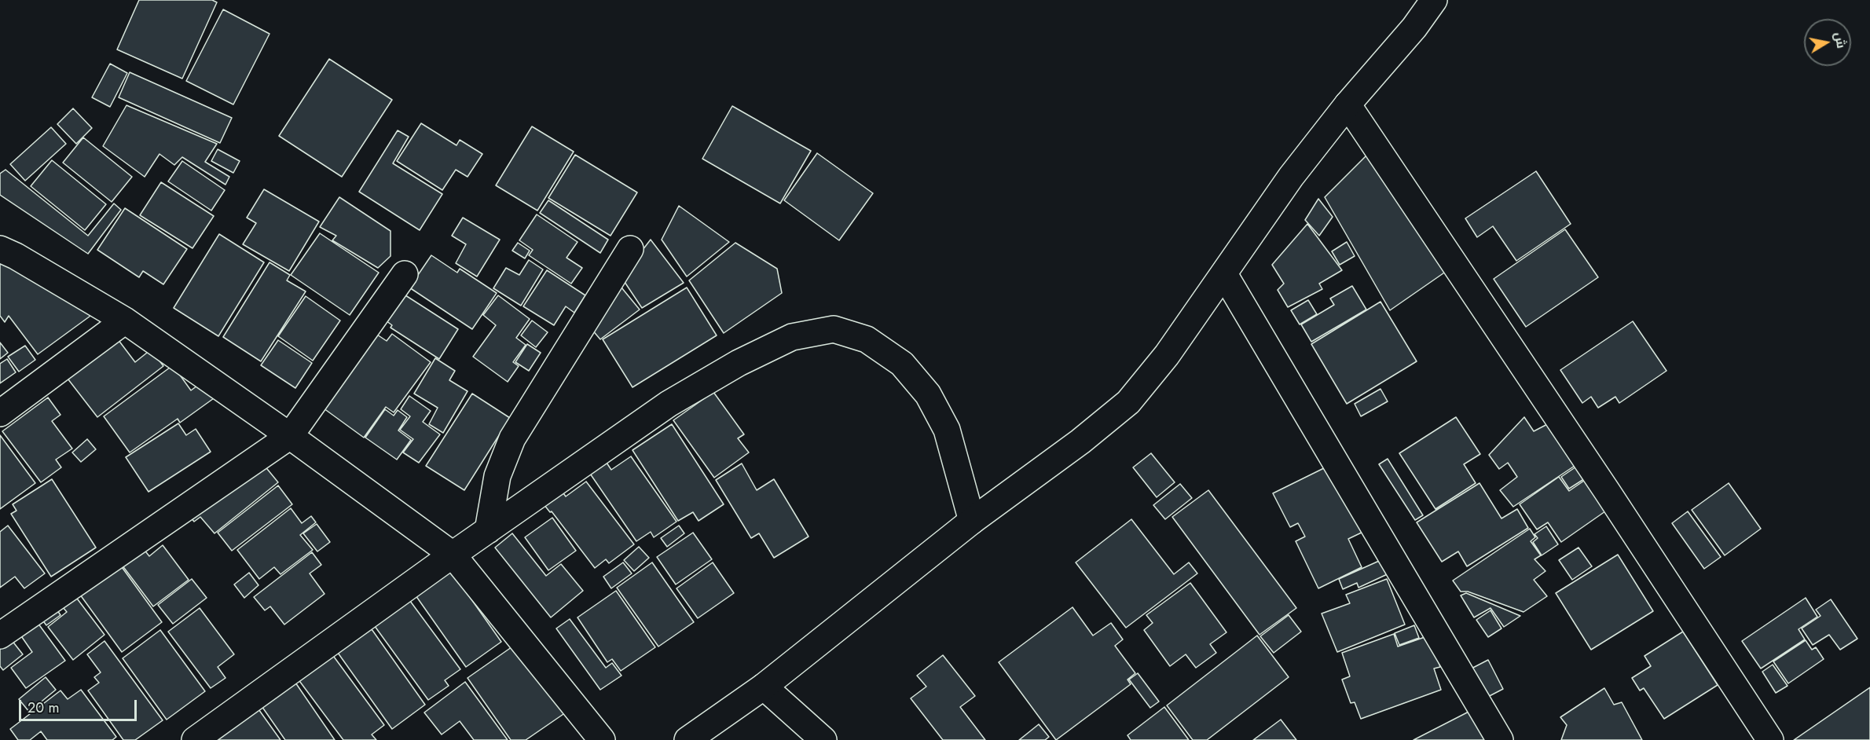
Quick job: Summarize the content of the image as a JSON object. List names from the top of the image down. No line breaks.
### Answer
{"scale_bar":"20 m","north":"right"}
